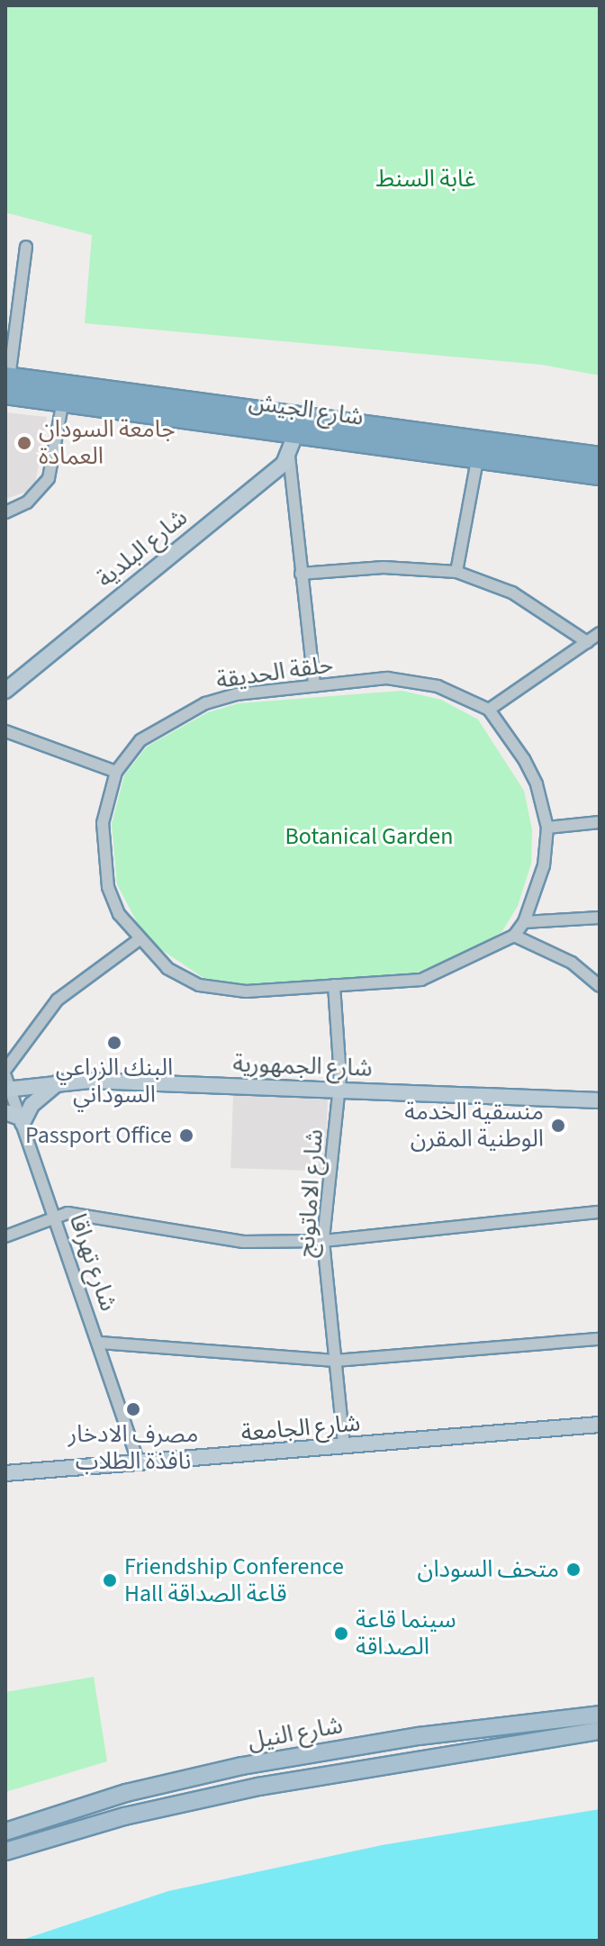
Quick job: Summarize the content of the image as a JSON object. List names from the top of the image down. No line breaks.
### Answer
{"streets":{"highway":["شارع الجيش"],"main road":["شارع البلدية","شارع الجمهورية","شارع الجامعة","شارع النيل"],"street":["حلقة الحديقة","شارع الاماتونج","شارع تهراقا"]},"crossings":[["حلقة الحديقة","شارع الاماتونج"],["شارع الجمهورية","شارع الاماتونج"],["شارع الجمهورية","شارع تهراقا"],["شارع الاماتونج","شارع الجامعة"],["شارع تهراقا","شارع الجامعة"]],"parks":["غابة السنط","Botanical Garden"],"places":["جامعة السودان العمادة","البنك الزراعي السوداني","منسقية الخدمة الوطنية المقرن","Passport Office","مصرف الادخار نافذة الطلاب","متحف السودان","Friendship Conference Hall قاعة الصداقة","سينما قاعة الصداقة"]}
